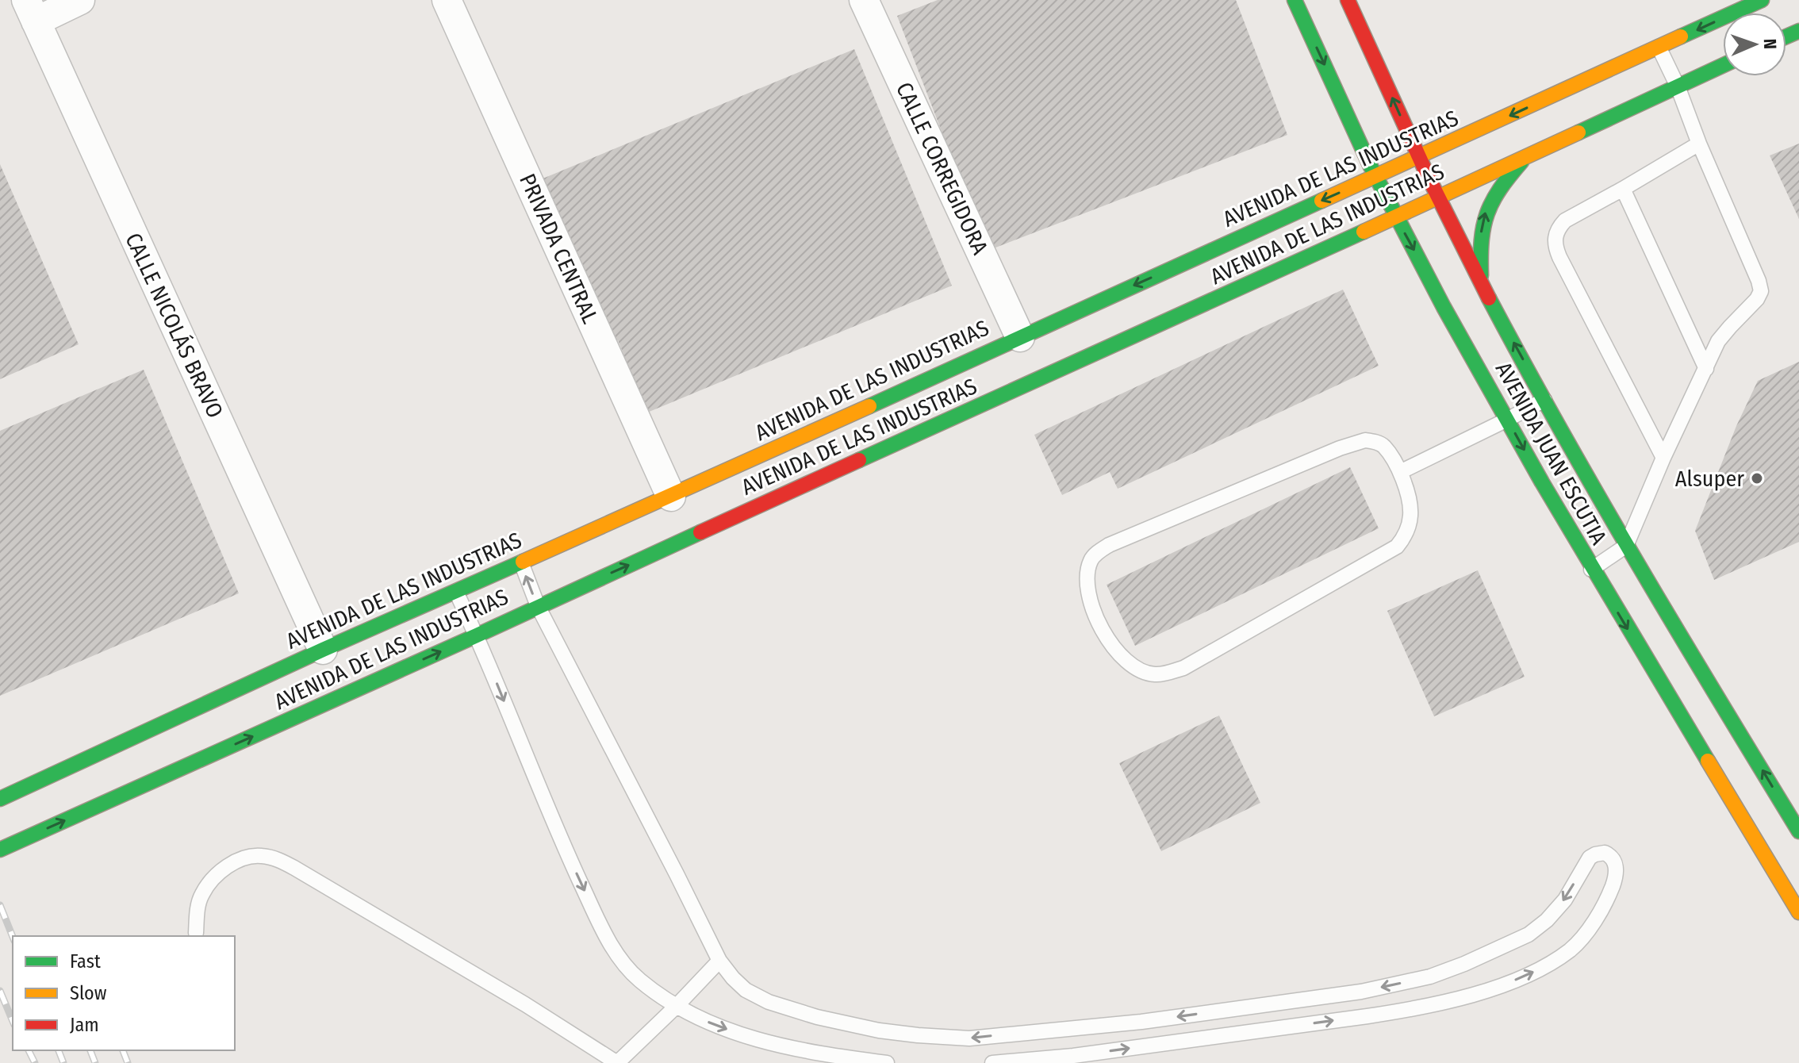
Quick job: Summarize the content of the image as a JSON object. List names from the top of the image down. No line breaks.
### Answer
{"streets":{"main road":["AVENIDA DE LAS INDUSTRIAS","AVENIDA JUAN ESCUTIA"],"street":["CALLE CORREGIDORA","PRIVADA CENTRAL","CALLE NICOLÁS BRAVO"]},"crossings":[["CALLE CORREGIDORA","AVENIDA DE LAS INDUSTRIAS"],["AVENIDA DE LAS INDUSTRIAS","PRIVADA CENTRAL"],["AVENIDA DE LAS INDUSTRIAS","CALLE NICOLÁS BRAVO"],["AVENIDA DE LAS INDUSTRIAS","AVENIDA JUAN ESCUTIA"]],"places":["Alsuper"],"legend":["Fast","Slow","Jam"],"north":"right"}
